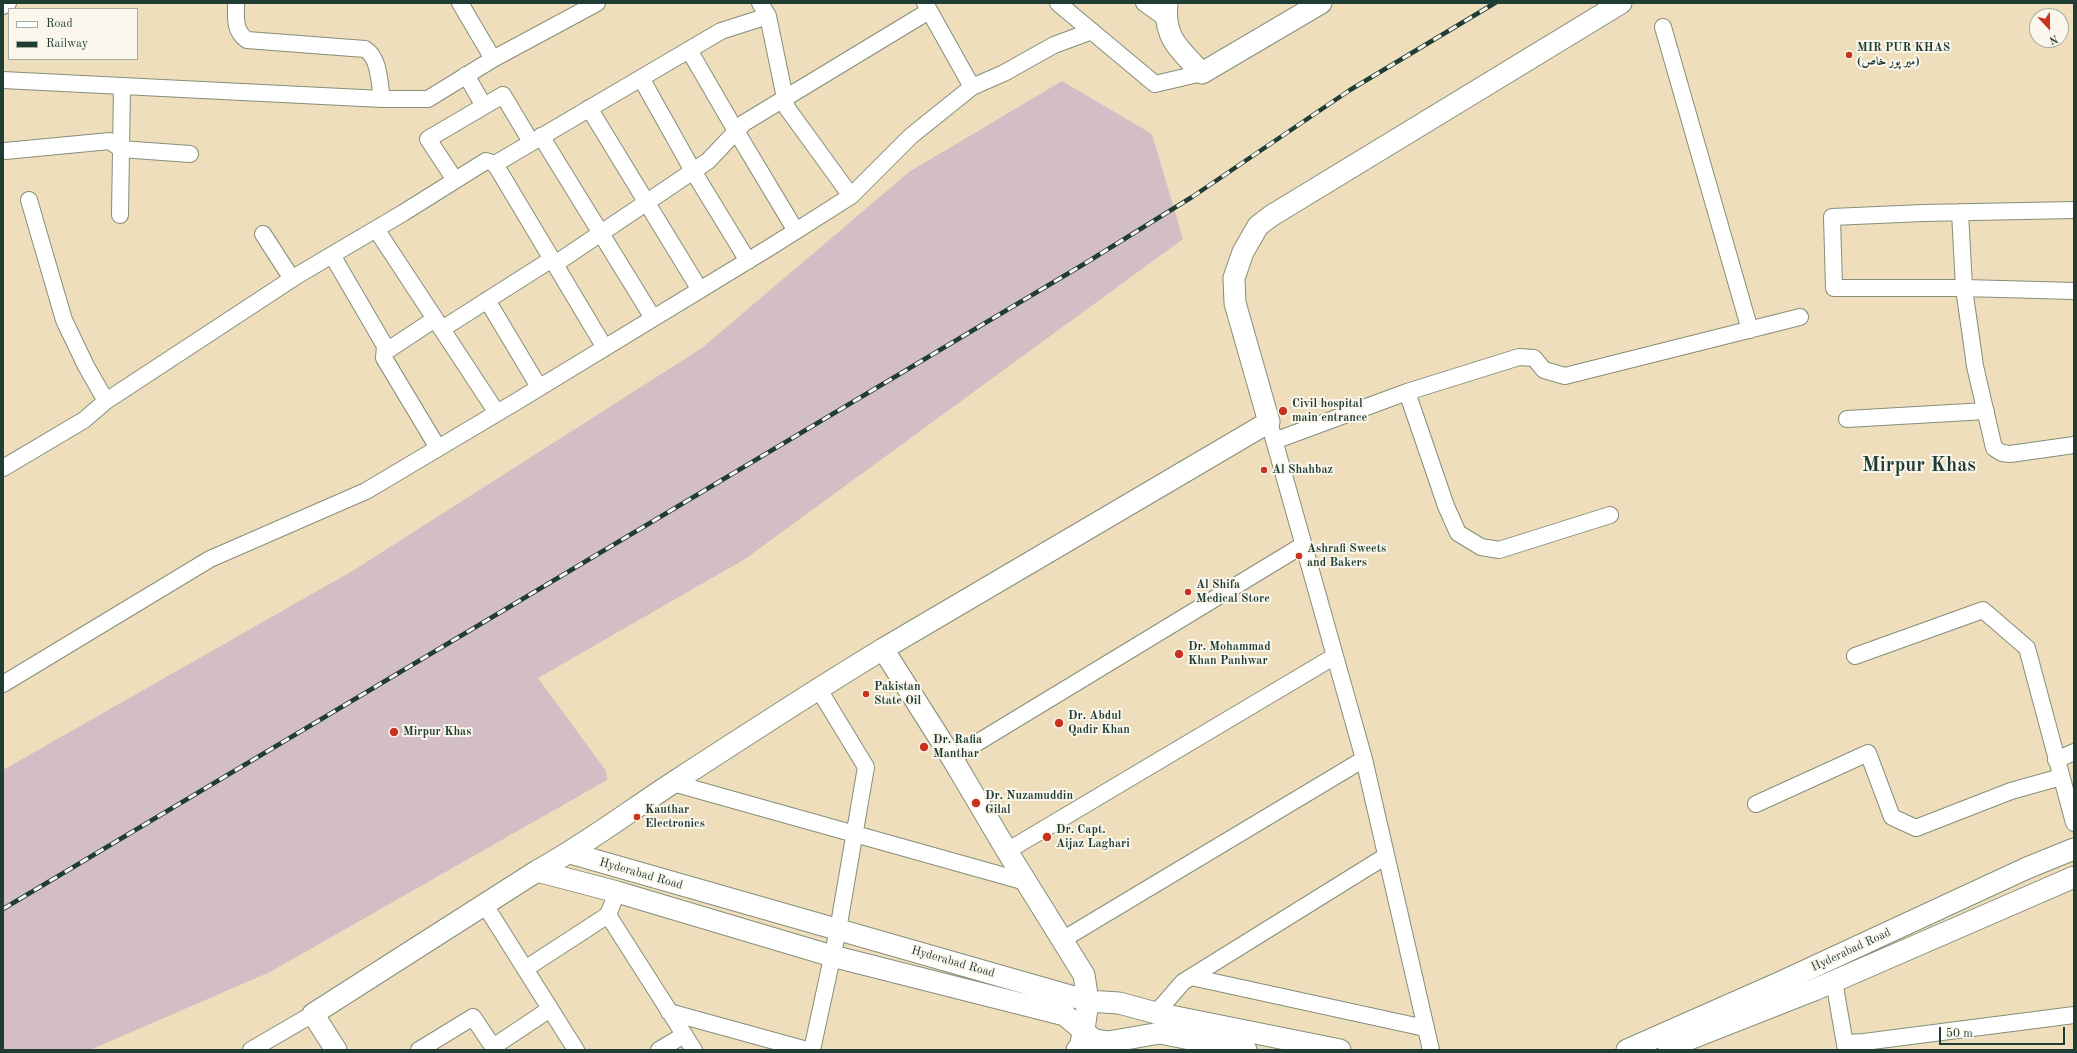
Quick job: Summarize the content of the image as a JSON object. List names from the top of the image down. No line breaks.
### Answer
{"streets":{"main road":["Hyderabad Road"]},"districts":["Mirpur Khas"],"places":["MIR PUR KHAS (میر پور خاص)","Civil hospital main entrance","Al Shahbaz","Ashrafi Sweets and Bakers","Al Shifa Medical Store","Dr. Mohammad Khan Panhwar","Pakistan State Oil","Dr. Abdul Qadir Khan","Mirpur Khas","Dr. Rafia Manthar","Dr. Nuzamuddin Gilal","Kauthar Electronics","Dr. Capt. Aijaz Laghari"],"legend":["Road","Railway"],"scale_bar":"50 m","north":"bottom"}
